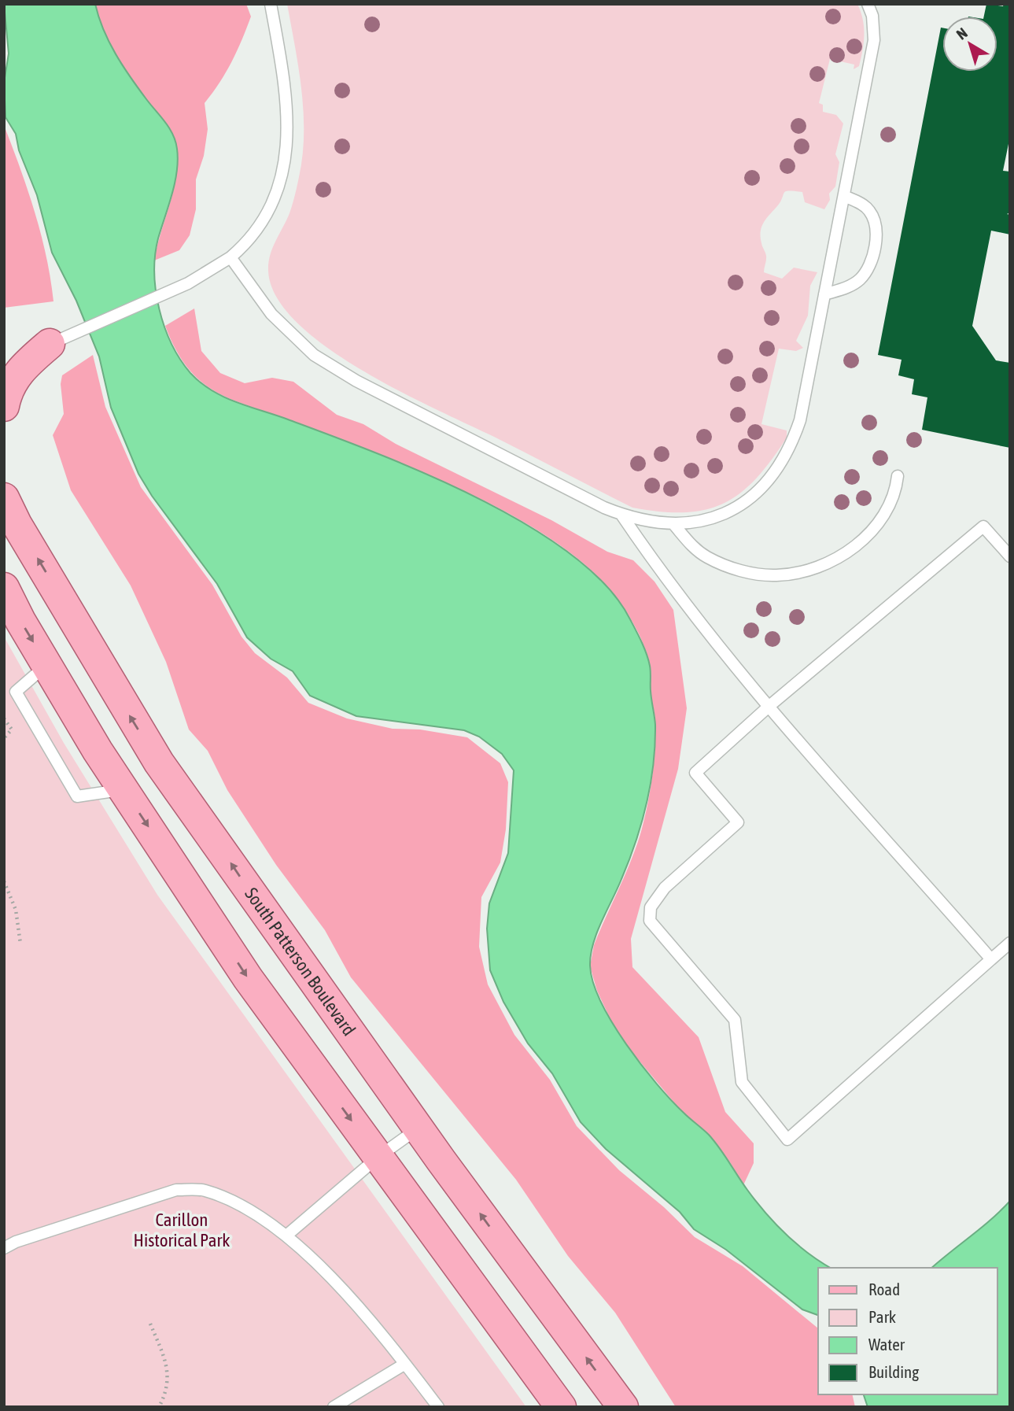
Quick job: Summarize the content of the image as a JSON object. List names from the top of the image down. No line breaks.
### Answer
{"streets":{"main road":["South Patterson Boulevard"]},"parks":["Carillon Historical Park"],"legend":["Road","Park","Water","Building"],"north":"top left"}
